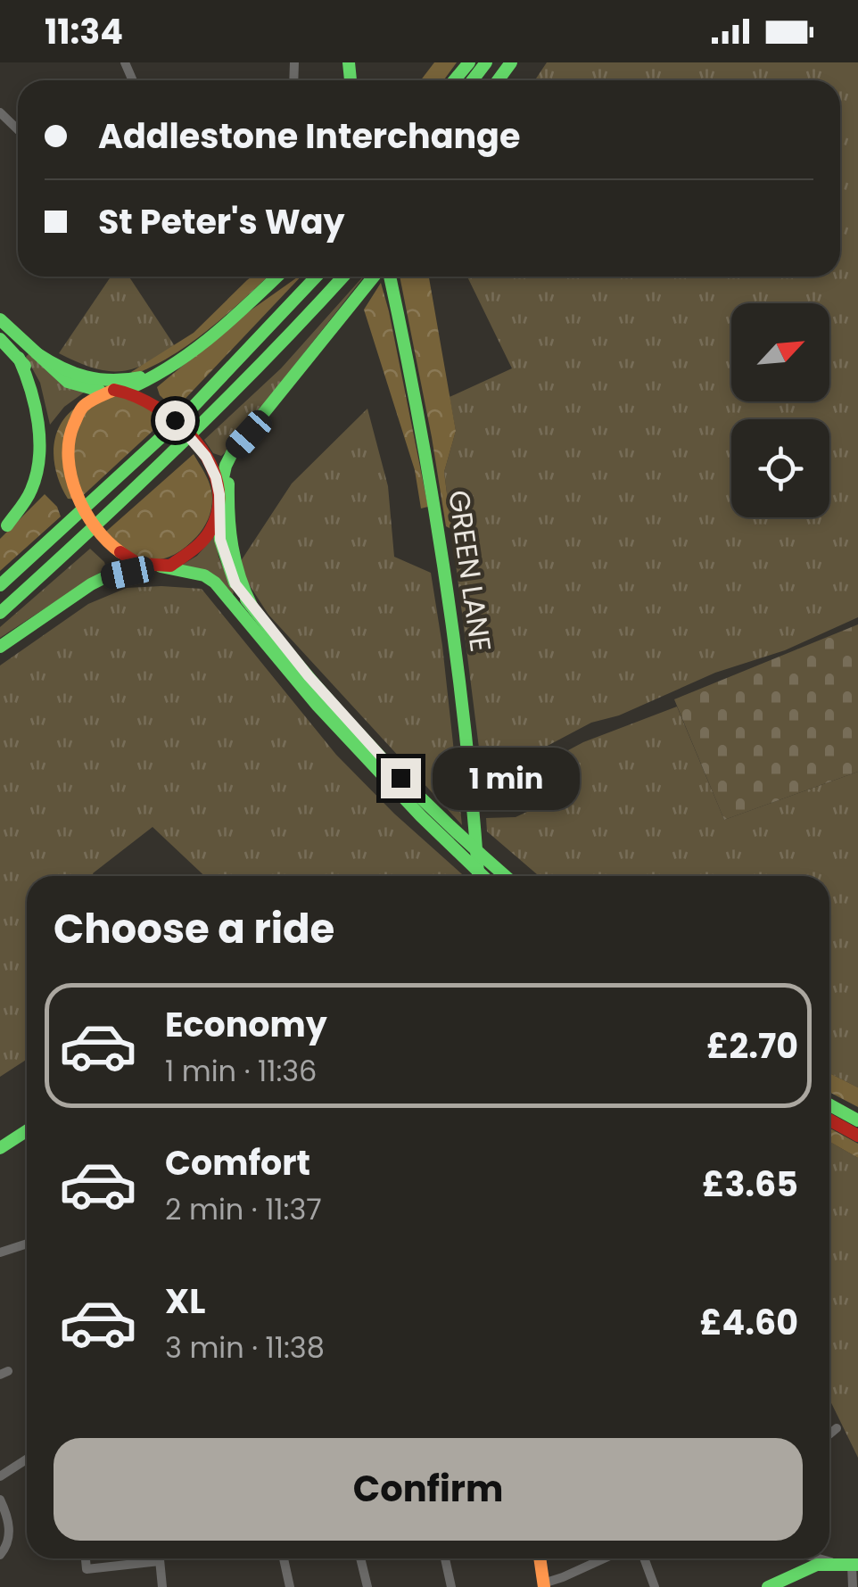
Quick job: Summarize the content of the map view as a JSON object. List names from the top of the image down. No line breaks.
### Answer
{"streets":{"main road":["GREEN LANE"]},"north":"top right","page":{"status":"11:34","banner":["Addlestone Interchange","St Peter's Way"],"bubble":"1 min","heading":"Choose a ride","list":[{"name":"Economy","note":"1 min · 11:36","value":"£2.70"},{"name":"Comfort","note":"2 min · 11:37","value":"£3.65"},{"name":"XL","note":"3 min · 11:38","value":"£4.60"}],"buttons":"Confirm"}}
